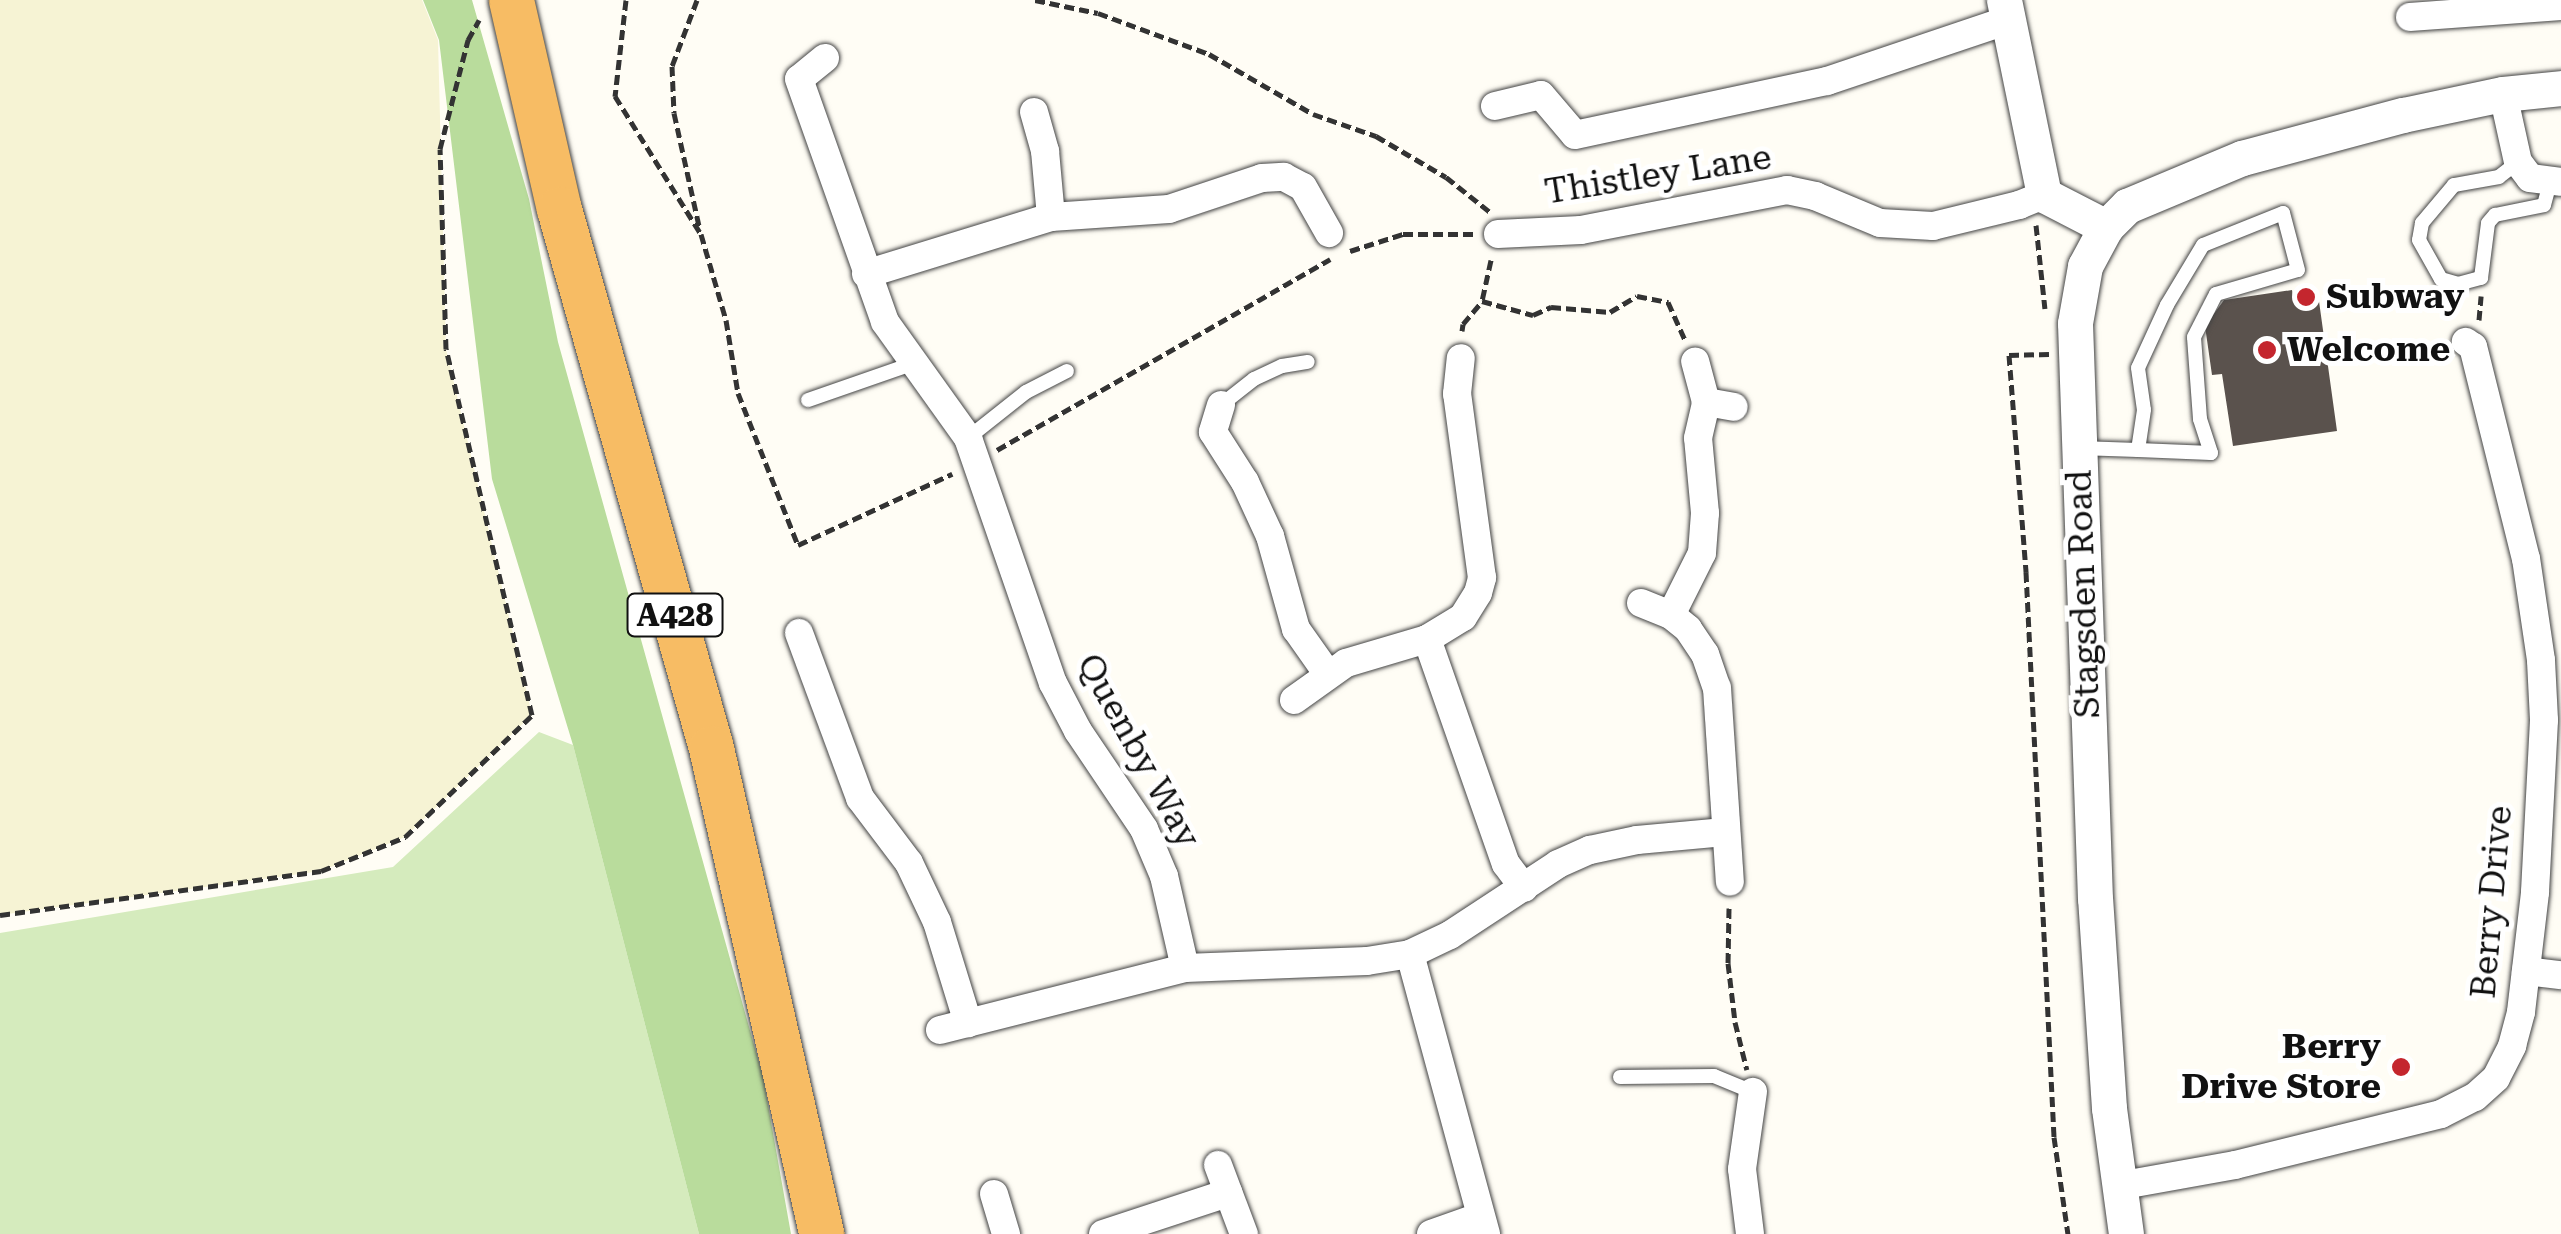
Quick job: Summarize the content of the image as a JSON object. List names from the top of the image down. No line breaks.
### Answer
{"streets":{"highway":["A428"],"street":["Thistley Lane","Stagsden Road","Quenby Way","Berry Drive"]},"crossings":[["Stagsden Road","Berry Drive"]],"places":["Subway","Welcome","Berry Drive Store"]}
